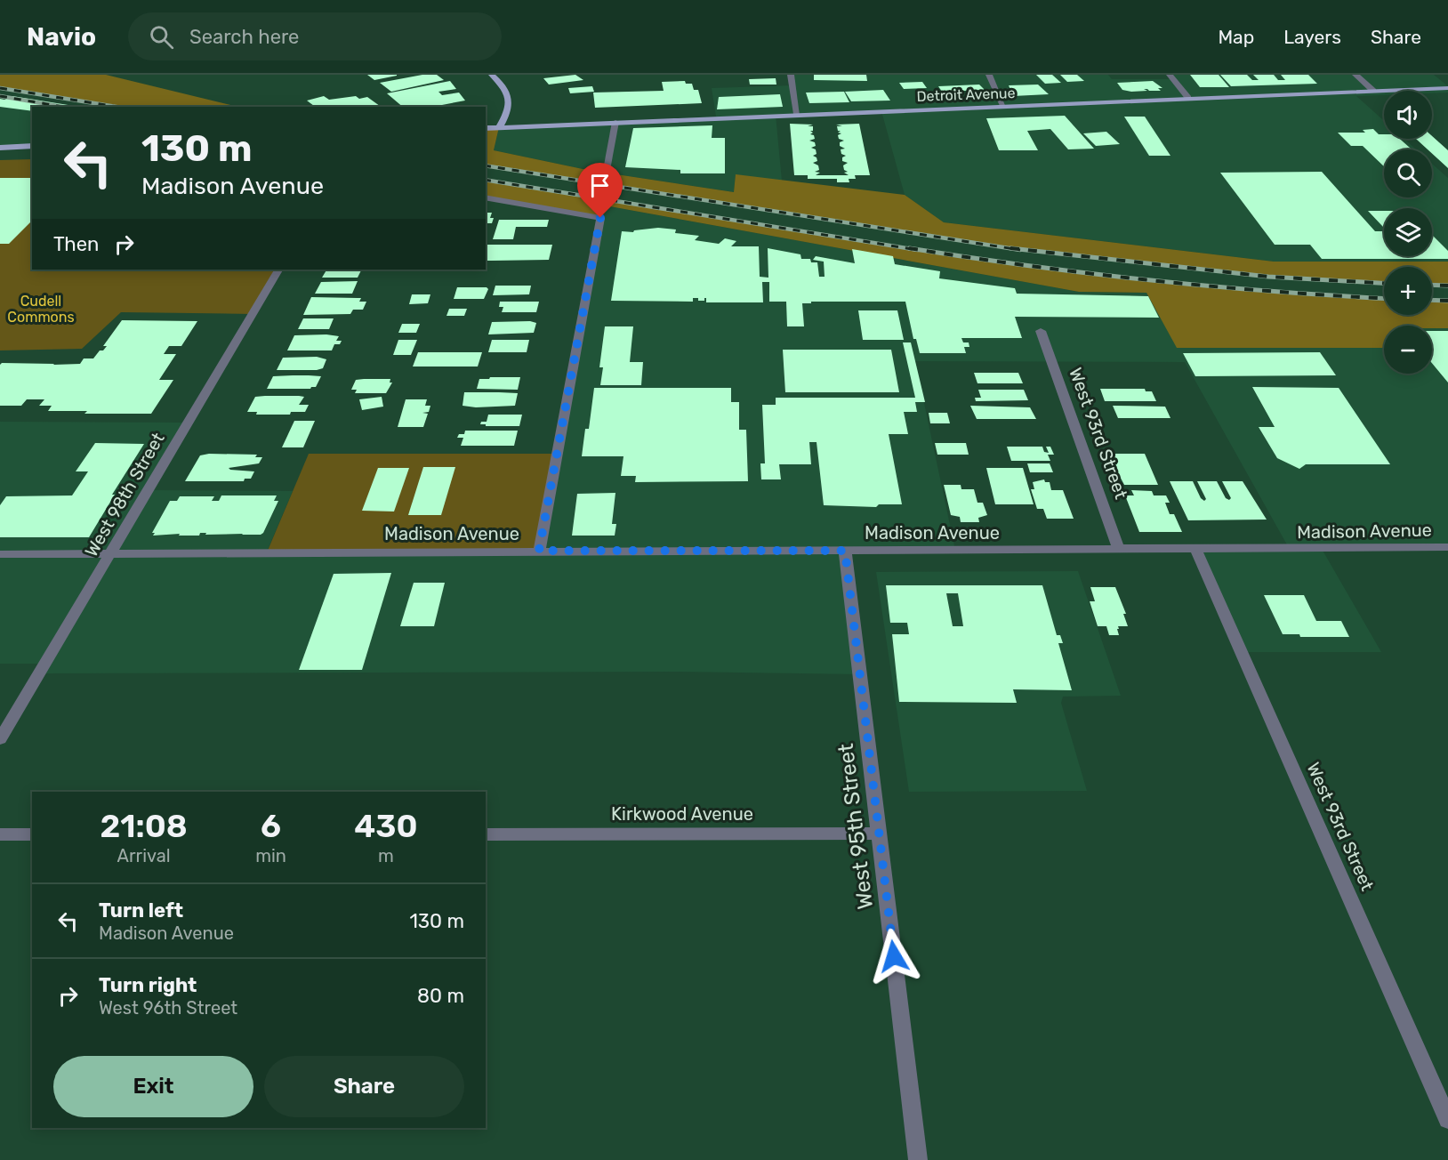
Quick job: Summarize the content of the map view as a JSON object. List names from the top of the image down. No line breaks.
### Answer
{"streets":{"main road":["Detroit Avenue"],"street":["West 93rd Street","West 98th Street","Madison Avenue","Kirkwood Avenue","West 95th Street"]},"crossings":[["West 93rd Street","Madison Avenue"],["West 98th Street","Madison Avenue"],["Madison Avenue","West 95th Street"],["Kirkwood Avenue","West 95th Street"]],"parks":["Cudell Commons"],"page":{"header":"Navio","search":"Search here","nav":["Map","Layers","Share"],"map_buttons":["+","−"],"turn":["130 m","Madison Avenue"],"then":"Then","eta":["21:08","Arrival","6","min","430","m"],"list":[{"name":"Turn left","note":"Madison Avenue","value":"130 m"},{"name":"Turn right","note":"West 96th Street","value":"80 m"}],"buttons":["Exit","Share"]}}
